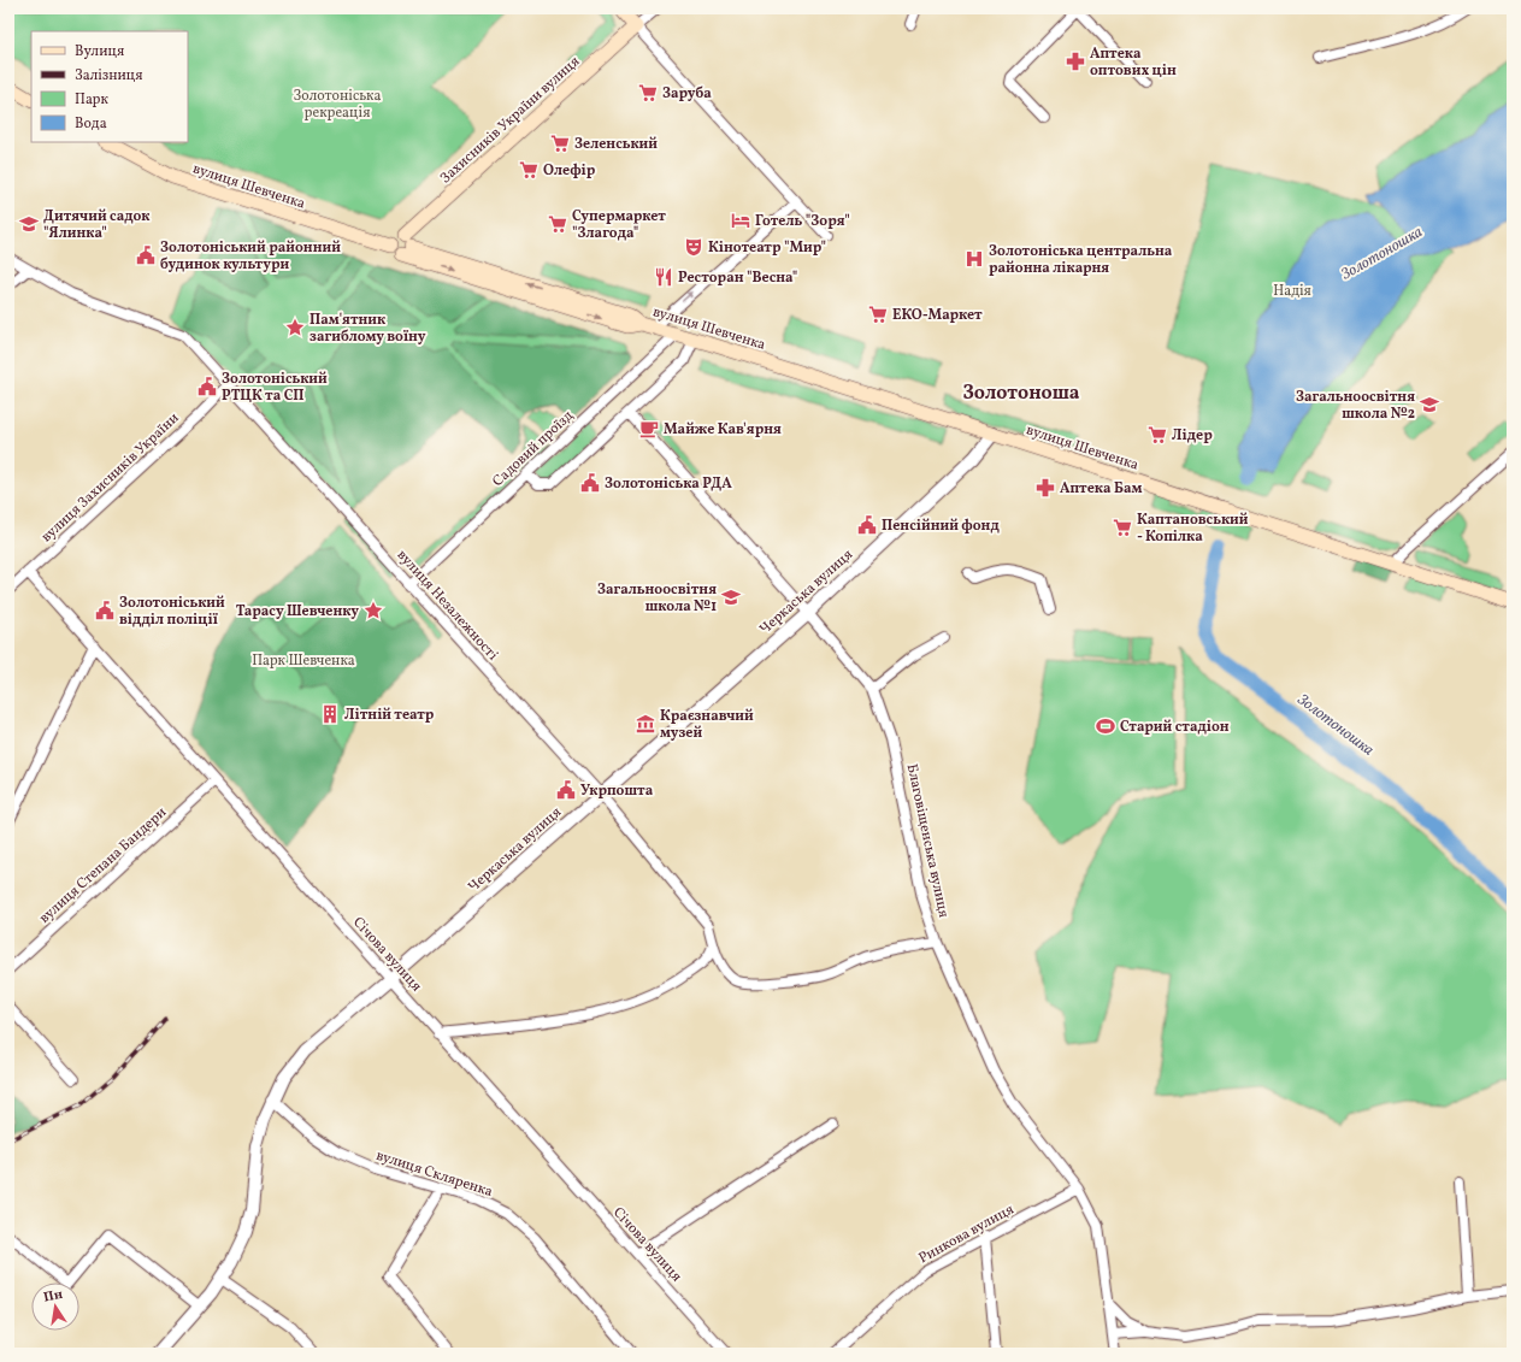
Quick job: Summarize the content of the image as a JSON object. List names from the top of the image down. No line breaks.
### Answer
{"streets":{"main road":["Захисників України вулиця","вулиця Шевченка"],"street":["Садовий проїзд","вулиця Захисників України","Черкаська вулиця","вулиця Незалежності","Благовіщенська вулиця","вулиця Степана Бандери","Січова вулиця","вулиця Скляренка","Ринкова вулиця"]},"crossings":[["Захисників України вулиця","вулиця Шевченка"],["вулиця Шевченка","Садовий проїзд"],["вулиця Шевченка","Черкаська вулиця"],["Садовий проїзд","вулиця Незалежності"],["вулиця Захисників України","вулиця Незалежності"],["вулиця Захисників України","Січова вулиця"],["Черкаська вулиця","вулиця Незалежності"],["Черкаська вулиця","Благовіщенська вулиця"],["Черкаська вулиця","Січова вулиця"],["Черкаська вулиця","вулиця Скляренка"],["вулиця Незалежності","Благовіщенська вулиця"],["Благовіщенська вулиця","Ринкова вулиця"],["вулиця Степана Бандери","Січова вулиця"]],"districts":["Золотоноша"],"water":["Золотоношка"],"parks":["Золотоніська рекреація","Надія","Парк Шевченка"],"places":{"pharmacy":["Аптека оптових цін","Аптека Бам"],"supermarket":["Заруба","Зеленський","Олефір","Супермаркет \"Злагода\"","ЕКО-Маркет","Лідер","Каптановський - Копілка"],"hotel":["Готель \"Зоря\""],"school or university":["Дитячий садок \"Ялинка\"","Загальноосвітня школа №2","Загальноосвітня школа №1"],"theatre":["Кінотеатр \"Мир\""],"public building":["Золотоніський районний будинок культури","Золотоніський РТЦК та СП","Золотоніська РДА","Пенсійний фонд","Золотоніський відділ поліції","Укрпошта"],"hospital":["Золотоніська центральна районна лікарня"],"restaurant":["Ресторан \"Весна\""],"place":["Пам'ятник загиблому воїну","Тарасу Шевченку"],"cafe":["Майже Кав'ярня"],"building":["Літній театр"],"museum":["Краєзнавчий музей"],"sports":["Старий стадіон"]},"legend":["Вулиця","Залізниця","Парк","Вода"],"north":"top"}
